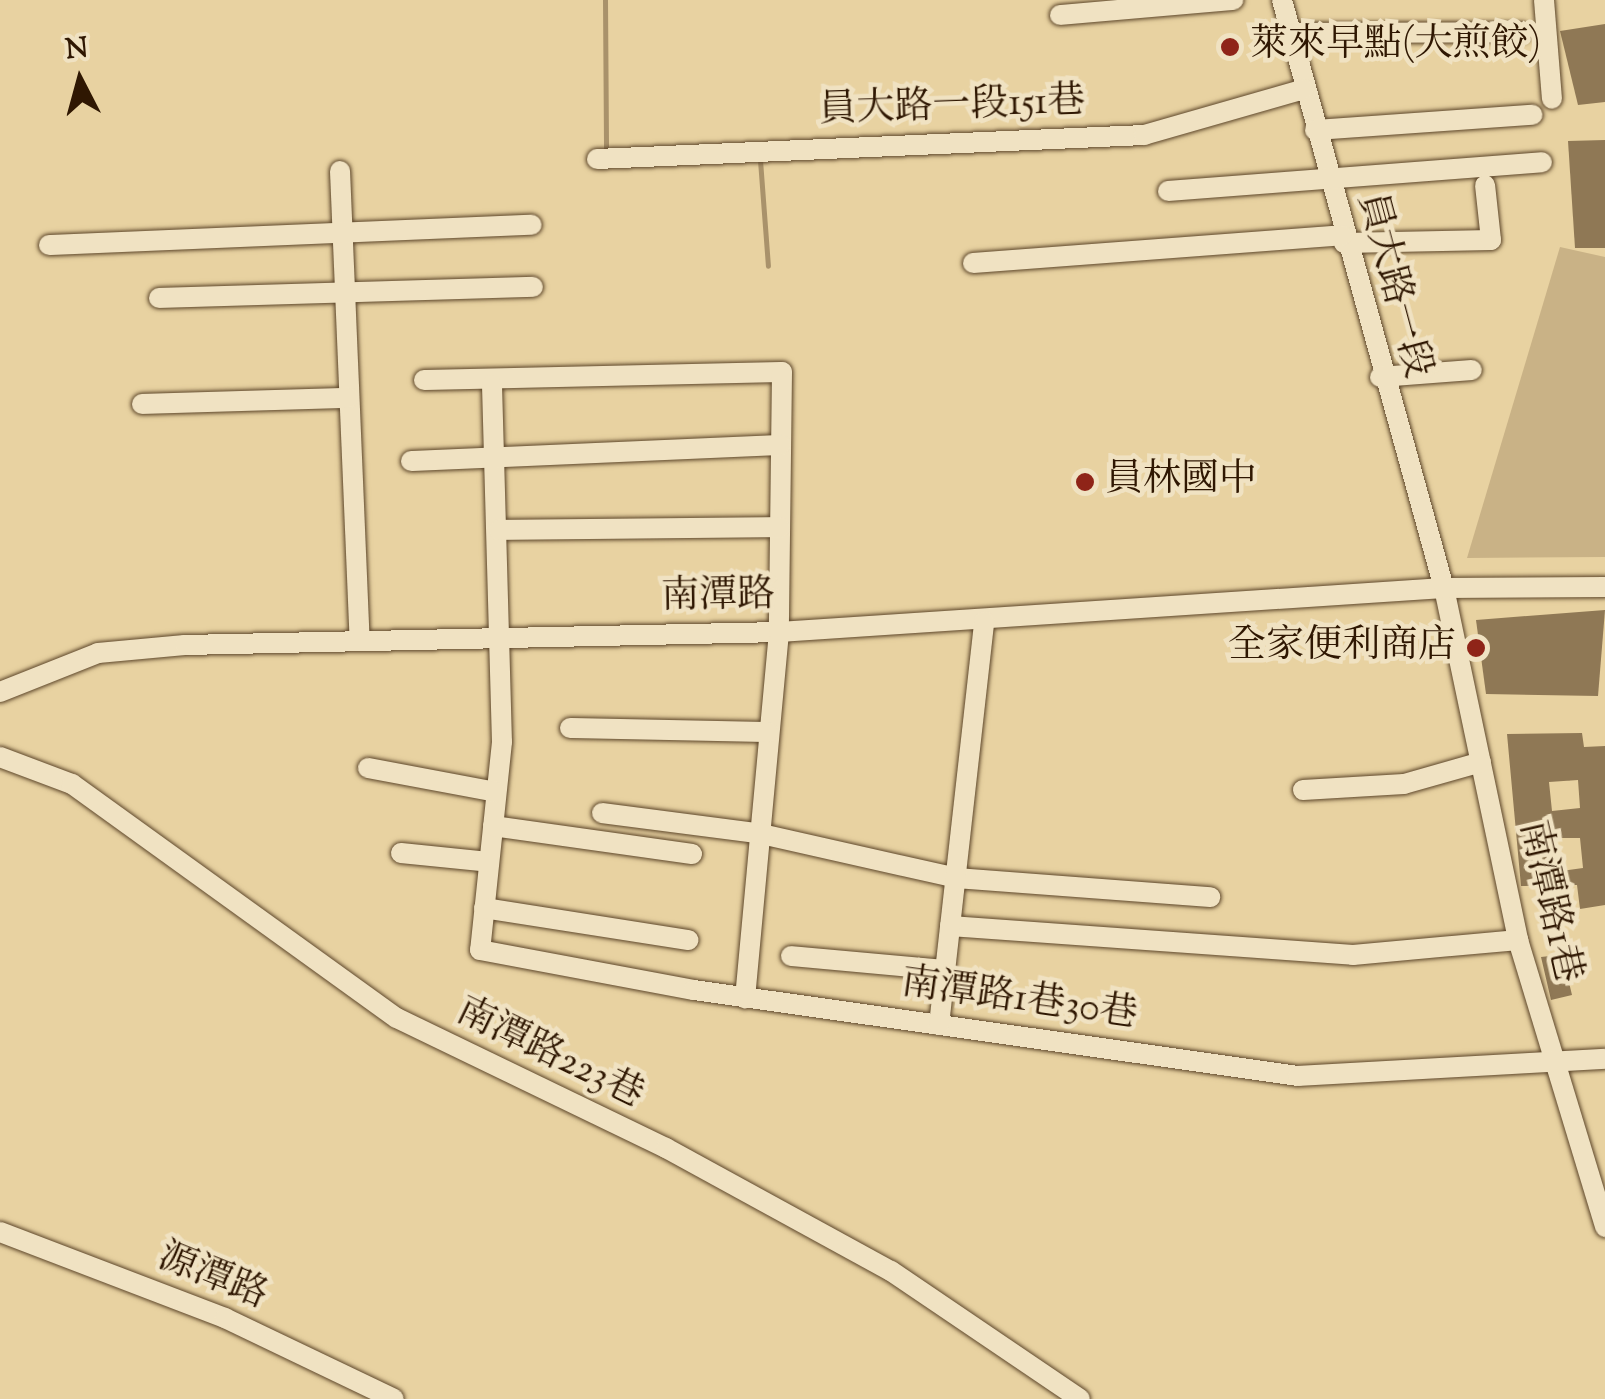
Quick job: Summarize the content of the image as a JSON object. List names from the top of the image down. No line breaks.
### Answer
{"streets":{"street":["員大路一段151巷","員大路一段","南潭路","南潭路1巷","南潭路1巷30巷","南潭路223巷","源潭路"]},"crossings":[["員大路一段151巷","員大路一段"],["員大路一段","南潭路"],["員大路一段","南潭路1巷"],["南潭路","南潭路1巷"],["南潭路1巷","南潭路1巷30巷"]],"places":["萊來早點(大煎餃)","員林國中","全家便利商店"],"north":"top"}
